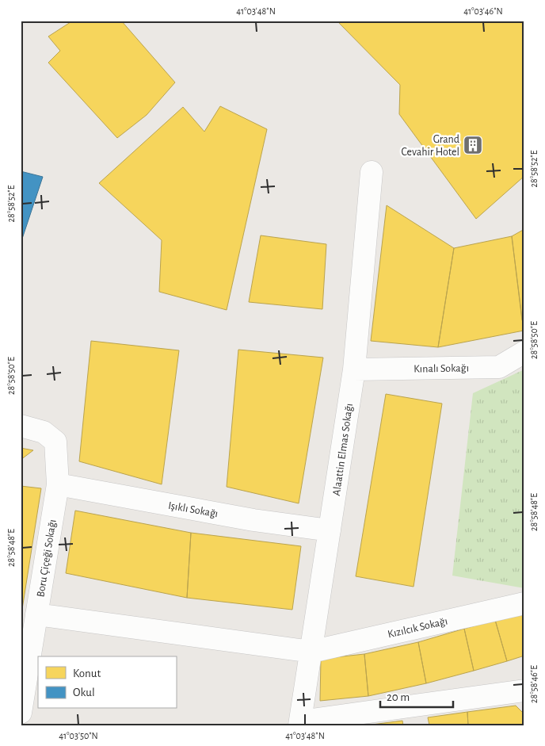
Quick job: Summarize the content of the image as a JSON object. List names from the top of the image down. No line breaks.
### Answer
{"streets":{"street":["Kınalı Sokağı","Alaattin Elmas Sokağı","Işıklı Sokağı","Boru Çiçeği Sokağı","Kızılcık Sokağı"]},"crossings":[["Kınalı Sokağı","Alaattin Elmas Sokağı"],["Alaattin Elmas Sokağı","Işıklı Sokağı"],["Alaattin Elmas Sokağı","Kızılcık Sokağı"],["Işıklı Sokağı","Boru Çiçeği Sokağı"]],"places":{"building":["Grand Cevahir Hotel"]},"legend":["Konut","Okul"],"scale_bar":"20 m","coordinates":["41°03'48\"N","41°03'46\"N","28°58'52\"E","28°58'50\"E","28°58'48\"E","28°58'46\"E","41°03'50\"N"]}
